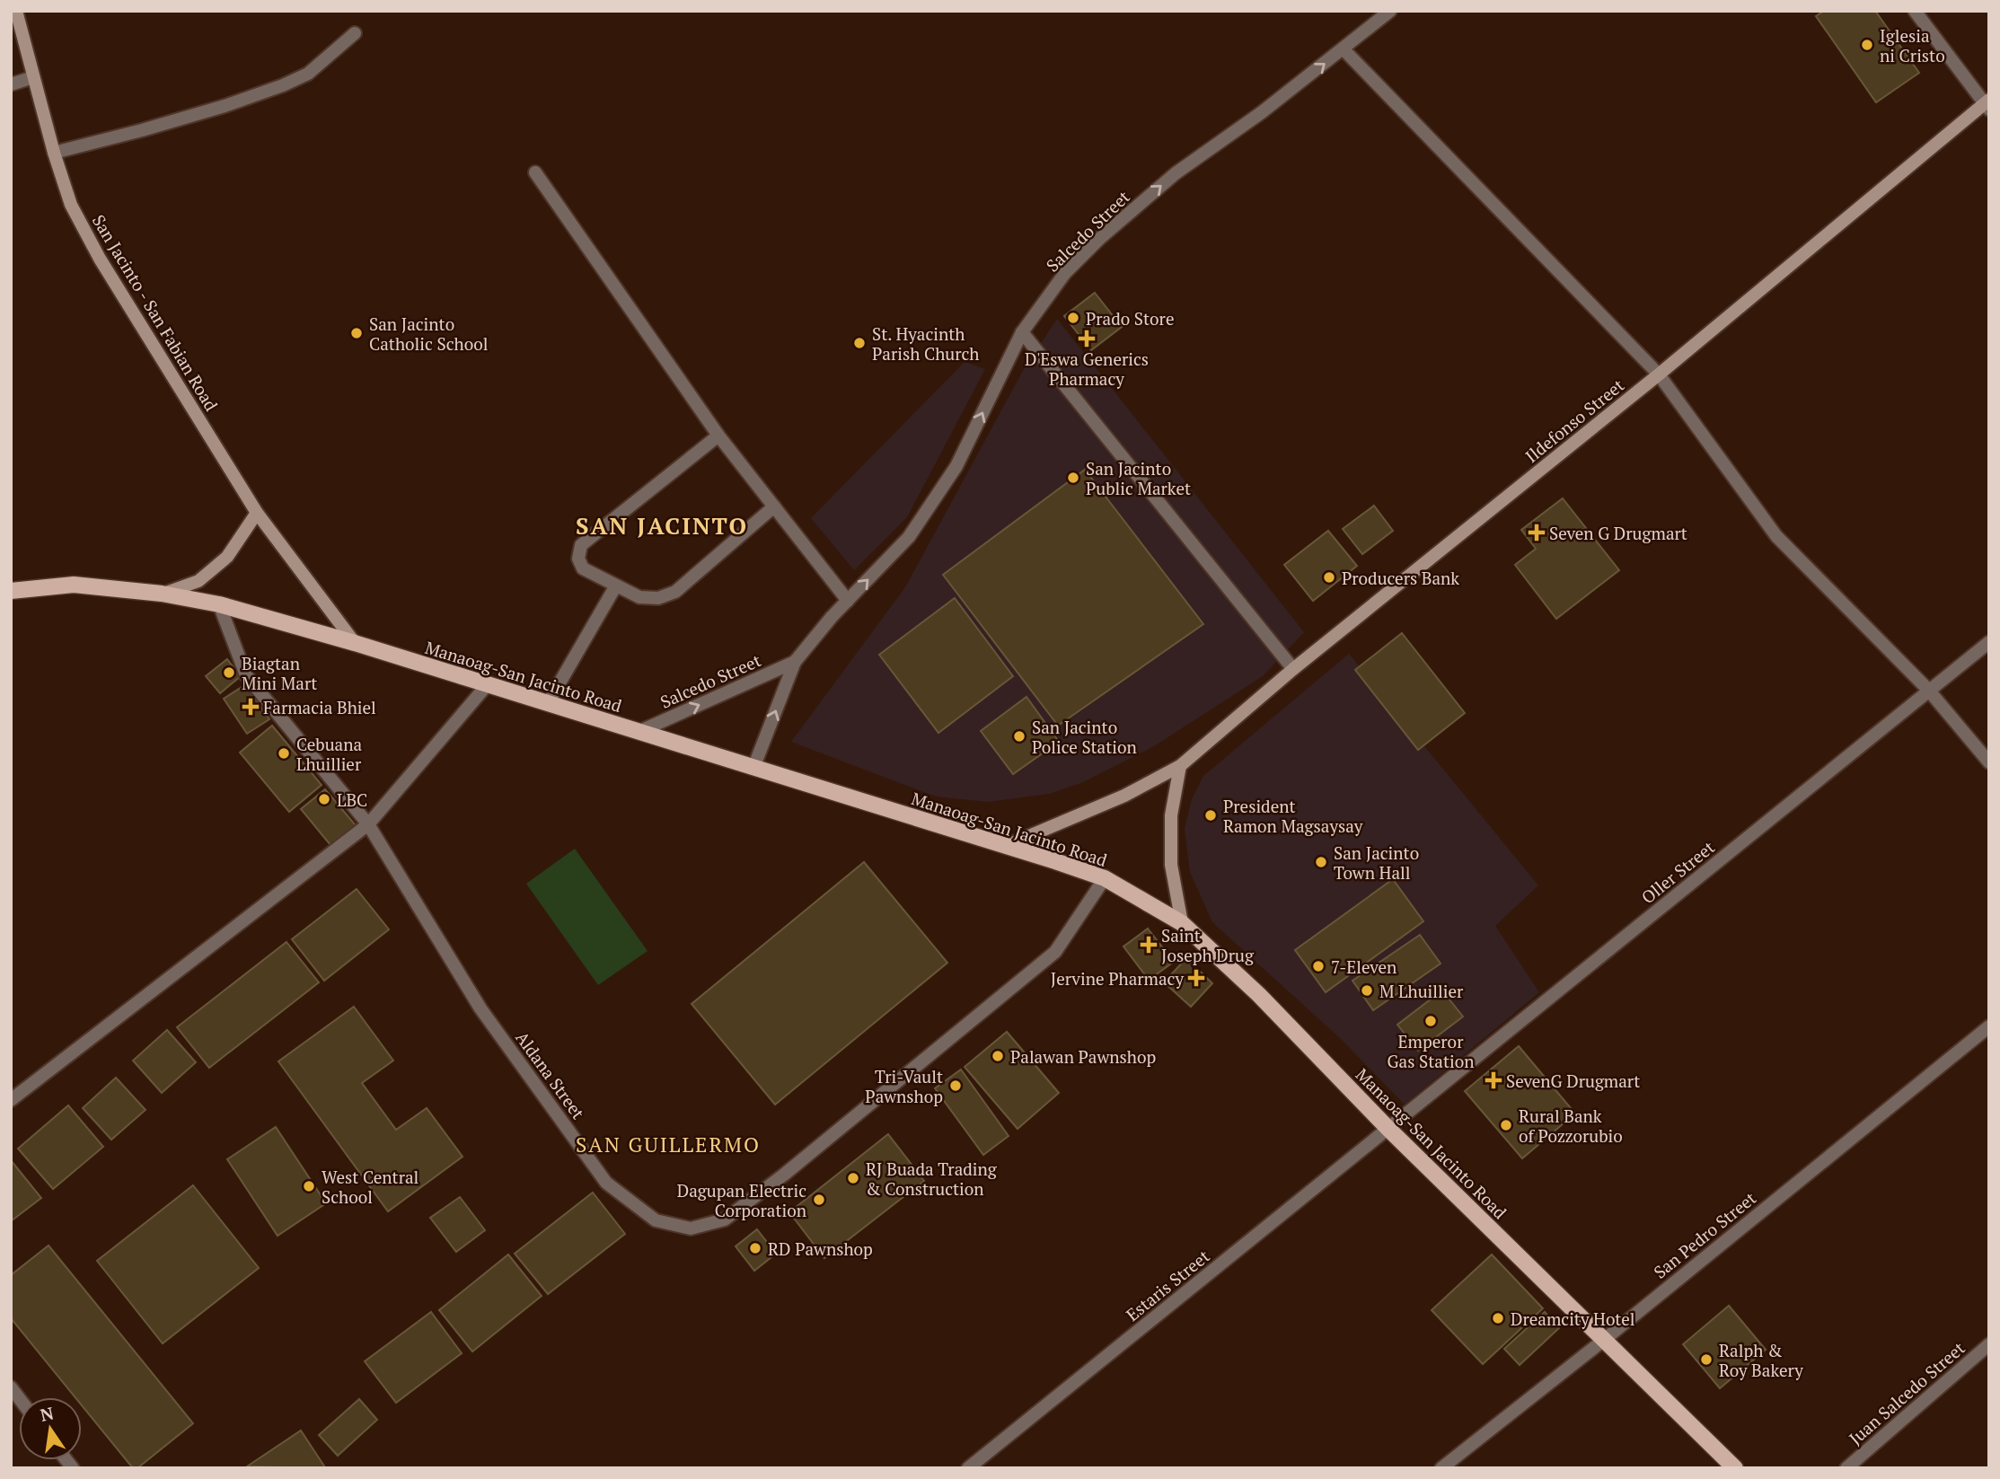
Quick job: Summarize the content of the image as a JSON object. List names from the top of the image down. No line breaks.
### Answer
{"streets":{"main road":["San Jacinto - San Fabian Road","Ildefonso Street","Manaoag-San Jacinto Road"],"street":["Salcedo Street","Oller Street","Aldana Street","San Pedro Street","Estaris Street","Juan Salcedo Street"]},"crossings":[["Salcedo Street","Manaoag-San Jacinto Road"],["San Jacinto - San Fabian Road","Manaoag-San Jacinto Road"],["Ildefonso Street","Manaoag-San Jacinto Road"],["Manaoag-San Jacinto Road","Oller Street"],["Manaoag-San Jacinto Road","Aldana Street"],["Manaoag-San Jacinto Road","San Pedro Street"],["Manaoag-San Jacinto Road","Estaris Street"],["Oller Street","Estaris Street"]],"one_way":["Salcedo Street"],"districts":["SAN JACINTO","SAN GUILLERMO"],"places":{"other":["Iglesia ni Cristo","Prado Store","San Jacinto Catholic School","St. Hyacinth Parish Church","San Jacinto Public Market","Producers Bank","Biagtan Mini Mart","San Jacinto Police Station","Cebuana Lhuillier","LBC","President Ramon Magsaysay","San Jacinto Town Hall","7-Eleven","M Lhuillier","Emperor Gas Station","Palawan Pawnshop","Tri-Vault Pawnshop","Rural Bank of Pozzorubio","RJ Buada Trading & Construction","West Central School","Dagupan Electric Corporation","RD Pawnshop","Dreamcity Hotel","Ralph & Roy Bakery"],"health":["D'Eswa Generics Pharmacy","Seven G Drugmart","Farmacia Bhiel","Saint Joseph Drug","Jervine Pharmacy","SevenG Drugmart"]},"north":"top"}
